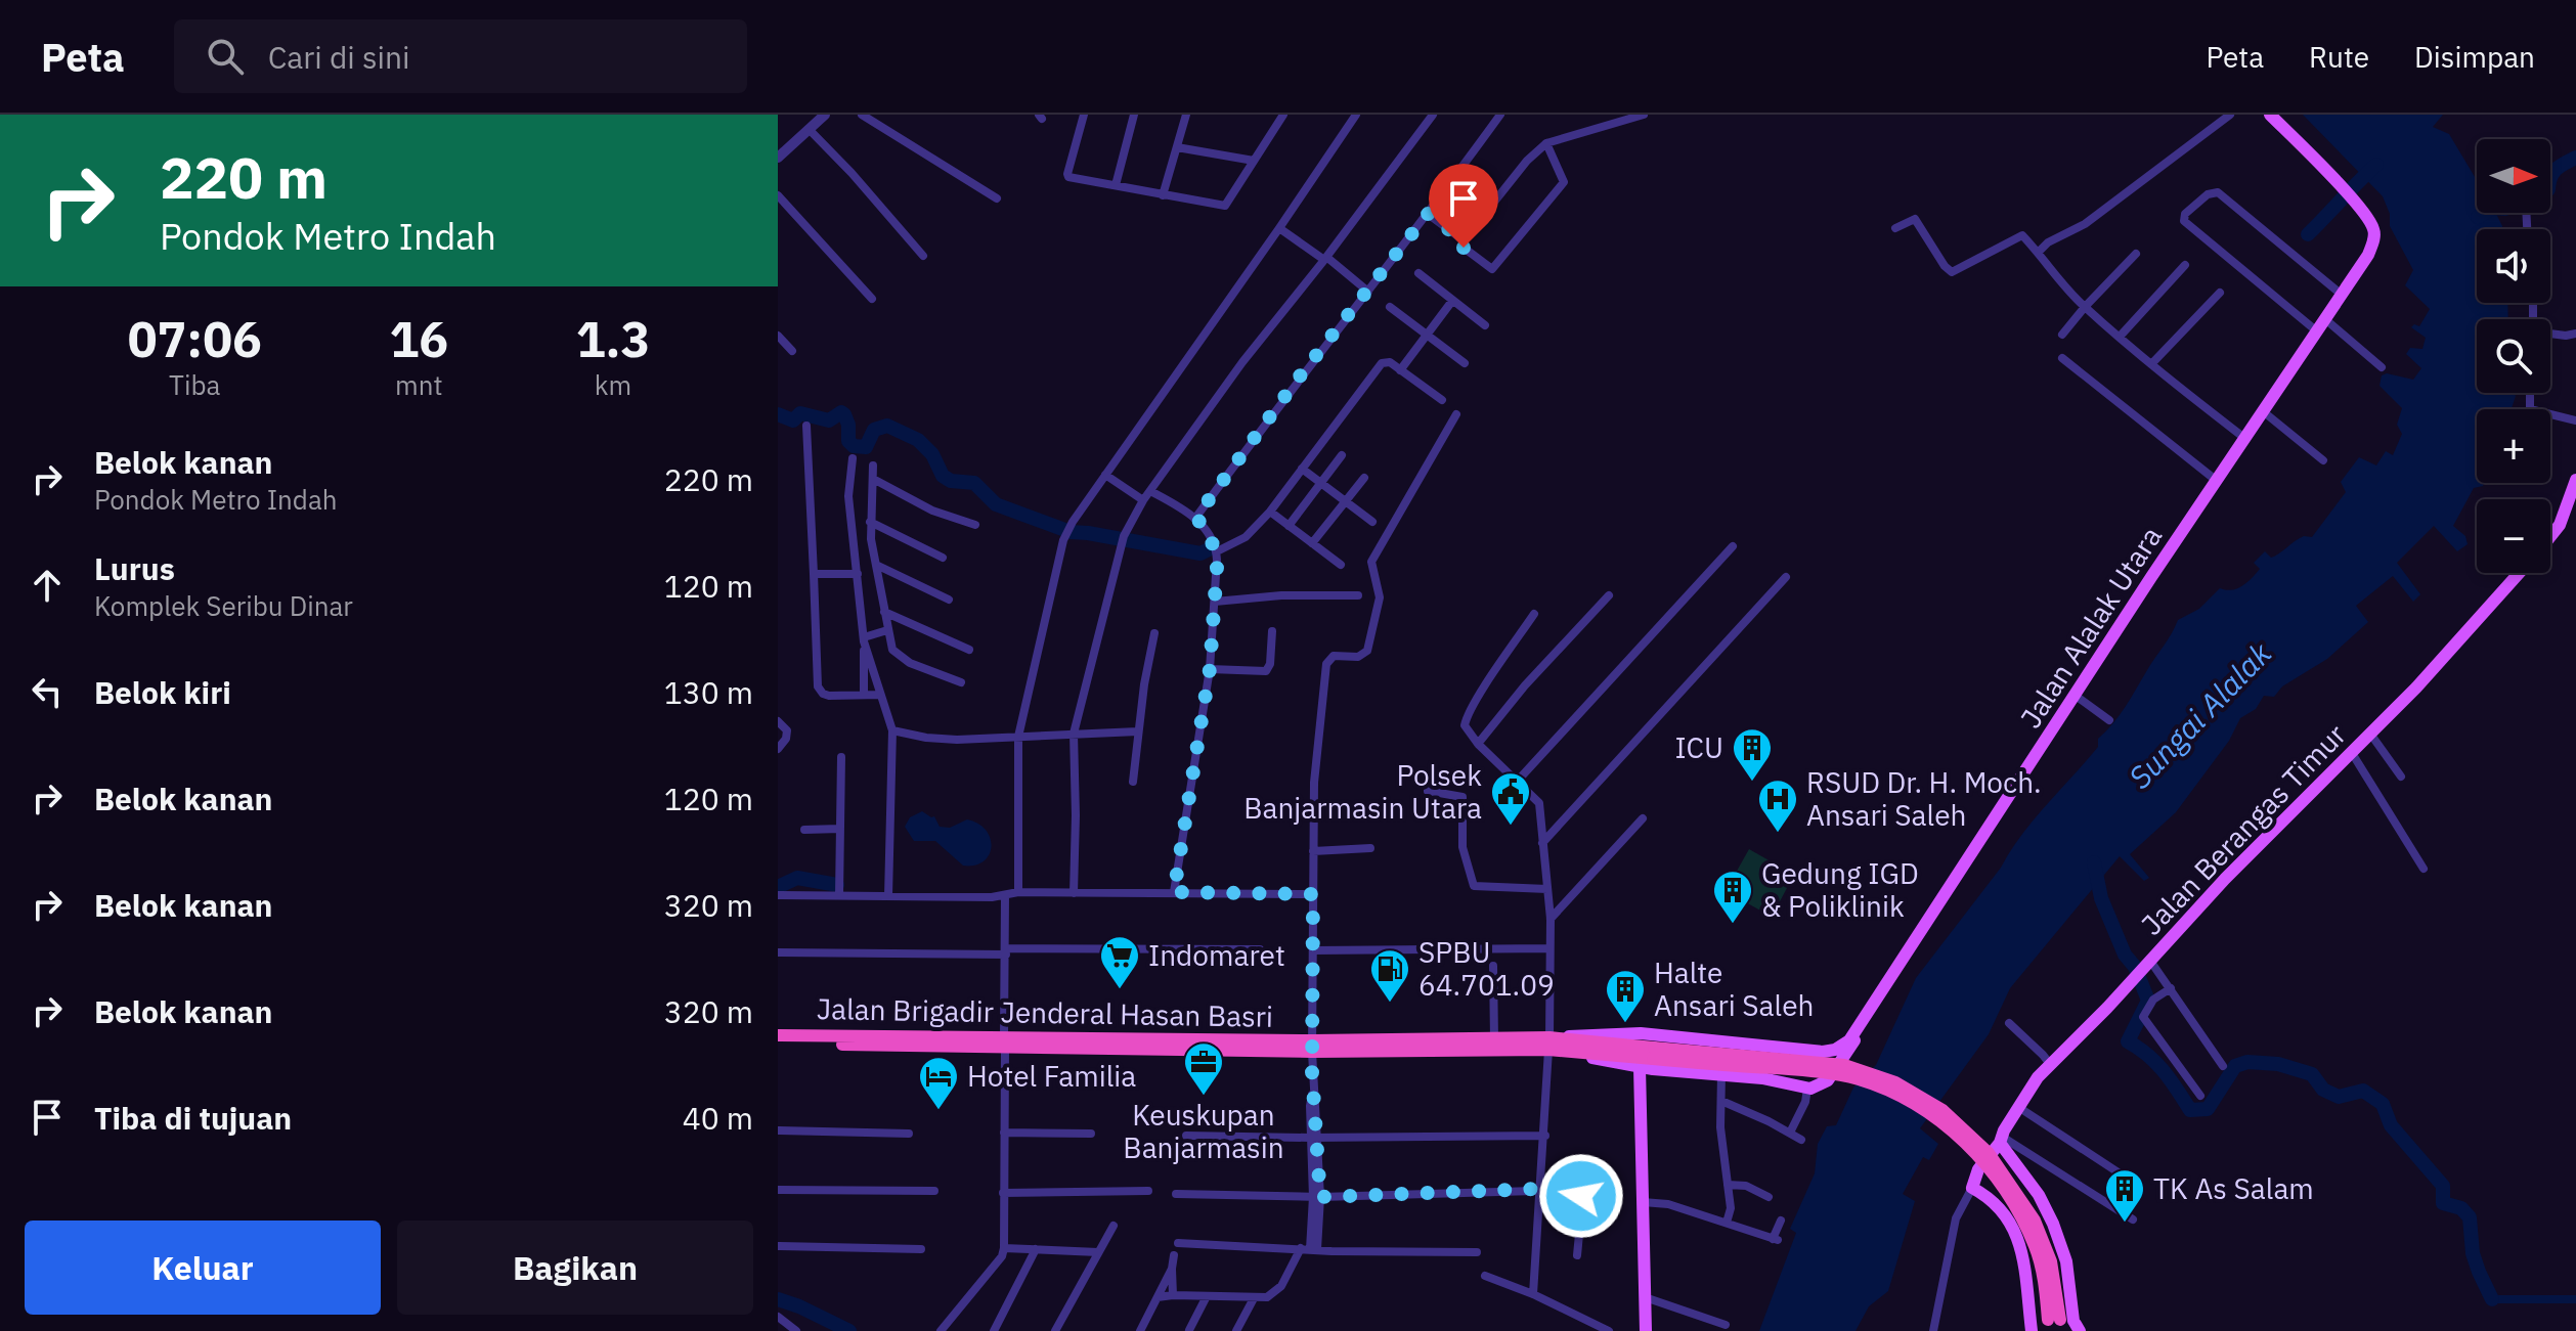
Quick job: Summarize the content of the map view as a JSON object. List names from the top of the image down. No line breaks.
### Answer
{"streets":{"highway":["Jalan Brigadir Jenderal Hasan Basri"],"main road":["Jalan Alalak Utara","Jalan Berangas Timur"]},"water":["Sungai Alalak"],"places":{"building":["ICU","Gedung IGD & Poliklinik","Halte Ansari Saleh","TK As Salam"],"public building":["Polsek Banjarmasin Utara"],"hospital":["RSUD Dr. H. Moch. Ansari Saleh"],"supermarket":["Indomaret"],"fuel station":["SPBU 64.701.09"],"office":["Keuskupan Banjarmasin"],"hotel":["Hotel Familia"]},"north":"right","page":{"header":"Peta","search":"Cari di sini","nav":["Peta","Rute","Disimpan"],"turn":["220 m","Pondok Metro Indah"],"map_buttons":["+","−"],"eta":["07:06","Tiba","16","mnt","1.3","km"],"list":[{"name":"Belok kanan","note":"Pondok Metro Indah","value":"220 m"},{"name":"Lurus","note":"Komplek Seribu Dinar","value":"120 m"},{"name":"Belok kiri","value":"130 m"},{"name":"Belok kanan","value":"120 m"},{"name":"Belok kanan","value":"320 m"},{"name":"Belok kanan","value":"320 m"},{"name":"Tiba di tujuan","value":"40 m"}],"buttons":["Keluar","Bagikan"]}}
